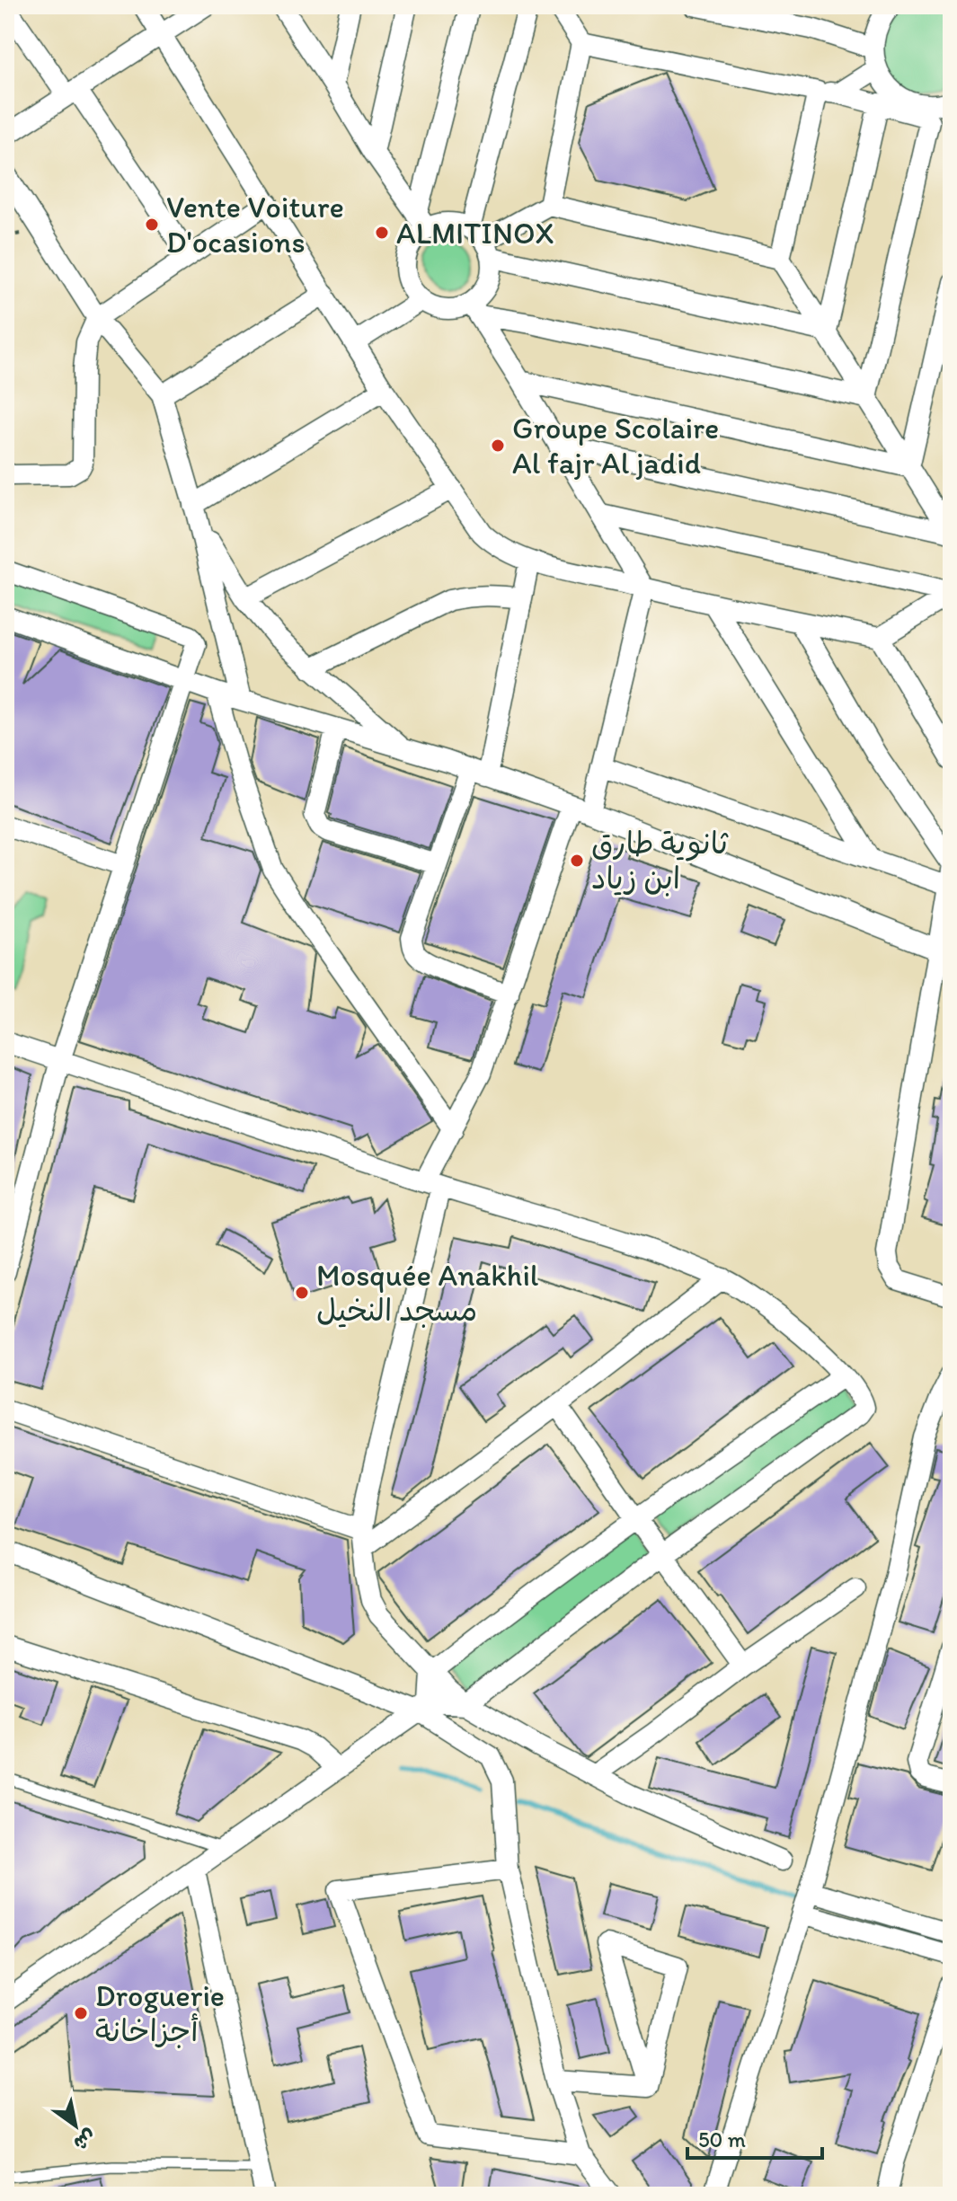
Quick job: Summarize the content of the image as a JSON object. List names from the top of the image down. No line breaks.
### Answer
{"places":["Vente Voiture D'ocasions","ALMITINOX","Groupe Scolaire Al fajr Al jadid","ثانوية طارق ابن زياد","Mosquée Anakhil مسجد النخيل","Droguerie أجزاخانة"],"scale_bar":"50 m","north":"bottom right"}
